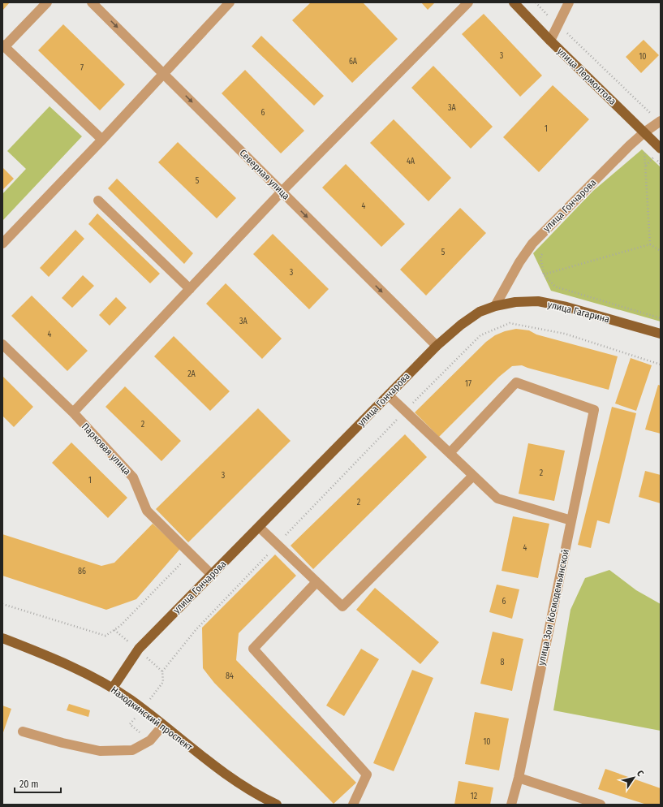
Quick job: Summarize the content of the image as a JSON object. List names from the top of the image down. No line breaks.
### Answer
{"streets":{"main road":["улица Лермонтова","улица Гончарова","улица Гагарина","Находкинский проспект"],"street":["Северная улица","Парковая улица","улица Зои Космодемьянской"]},"crossings":[["улица Лермонтова","улица Гончарова"],["Северная улица","улица Гончарова"],["улица Гончарова","улица Гагарина"],["улица Гончарова","Парковая улица"],["улица Гончарова","Находкинский проспект"]],"one_way":["Северная улица"],"house_numbers":["3","10","6А","7","3А","6","1","4А","5","4","5","3","3А","4","2А","17","2","2","3","1","2","4","86","6","8","84","10","12"],"scale_bar":"20 m","north":"top right"}
